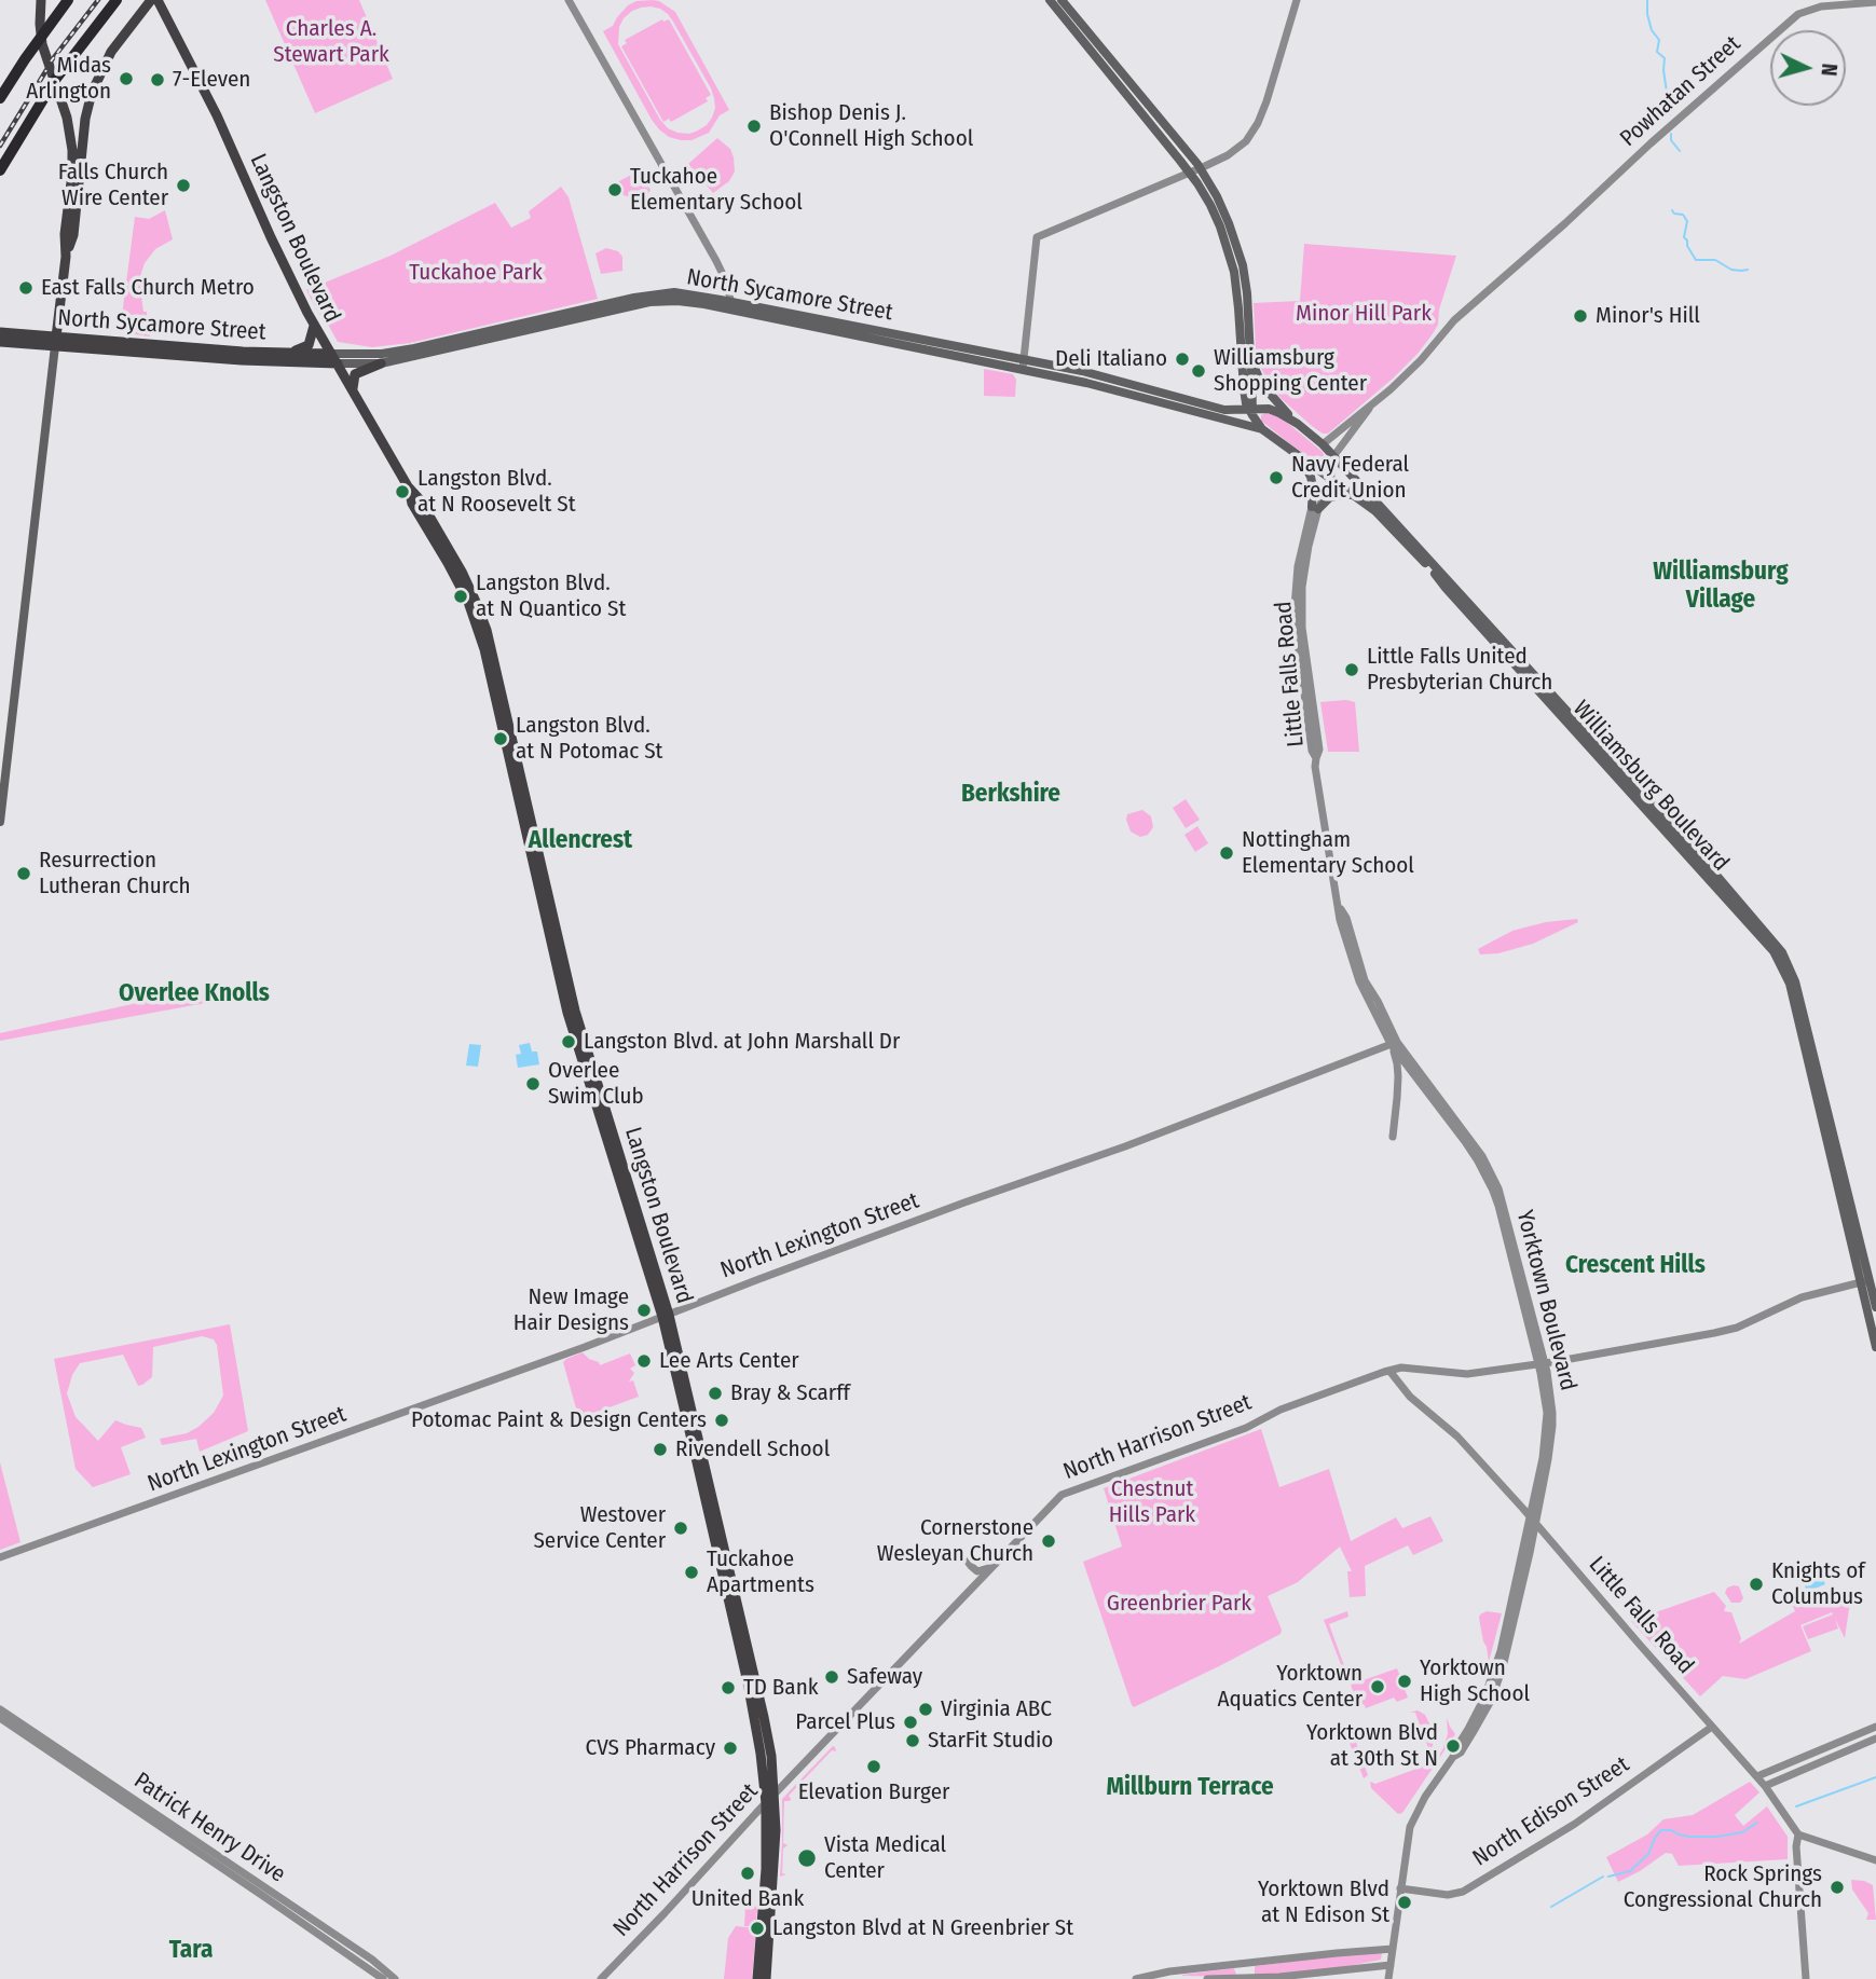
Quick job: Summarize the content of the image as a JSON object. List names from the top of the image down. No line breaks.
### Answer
{"streets":{"main road":["Langston Boulevard","North Sycamore Street","Williamsburg Boulevard"],"street":["Powhatan Street","Little Falls Road","North Lexington Street","Yorktown Boulevard","North Harrison Street","North Edison Street","Patrick Henry Drive"]},"crossings":[["Langston Boulevard","North Sycamore Street"],["Langston Boulevard","North Lexington Street"],["Langston Boulevard","North Harrison Street"],["North Sycamore Street","Williamsburg Boulevard"],["Little Falls Road","Williamsburg Boulevard"],["Little Falls Road","North Lexington Street"],["Little Falls Road","Yorktown Boulevard"],["Little Falls Road","North Harrison Street"],["Little Falls Road","North Edison Street"],["Williamsburg Boulevard","North Harrison Street"],["Yorktown Boulevard","North Harrison Street"],["Yorktown Boulevard","North Edison Street"]],"districts":["Williamsburg Village","Berkshire","Allencrest","Overlee Knolls","Crescent Hills","Millburn Terrace","Tara"],"parks":["Charles A. Stewart Park","Tuckahoe Park","Minor Hill Park","Chestnut Hills Park","Greenbrier Park"],"places":["Midas Arlington","7-Eleven","Bishop Denis J. O'Connell High School","Falls Church Wire Center","Tuckahoe Elementary School","East Falls Church Metro","Minor's Hill","Deli Italiano","Williamsburg Shopping Center","Navy Federal Credit Union","Langston Blvd. at N Roosevelt St","Langston Blvd. at N Quantico St","Little Falls United Presbyterian Church","Langston Blvd. at N Potomac St","Nottingham Elementary School","Resurrection Lutheran Church","Langston Blvd. at John Marshall Dr","Overlee Swim Club","New Image Hair Designs","Lee Arts Center","Bray & Scarff","Potomac Paint & Design Centers","Rivendell School","Westover Service Center","Cornerstone Wesleyan Church","Tuckahoe Apartments","Knights of Columbus","Safeway","Yorktown High School","Yorktown Aquatics Center","TD Bank","Virginia ABC","Parcel Plus","StarFit Studio","Yorktown Blvd at 30th St N","CVS Pharmacy","Elevation Burger","Vista Medical Center","United Bank","Rock Springs Congressional Church","Yorktown Blvd at N Edison St","Langston Blvd at N Greenbrier St"],"north":"right"}
